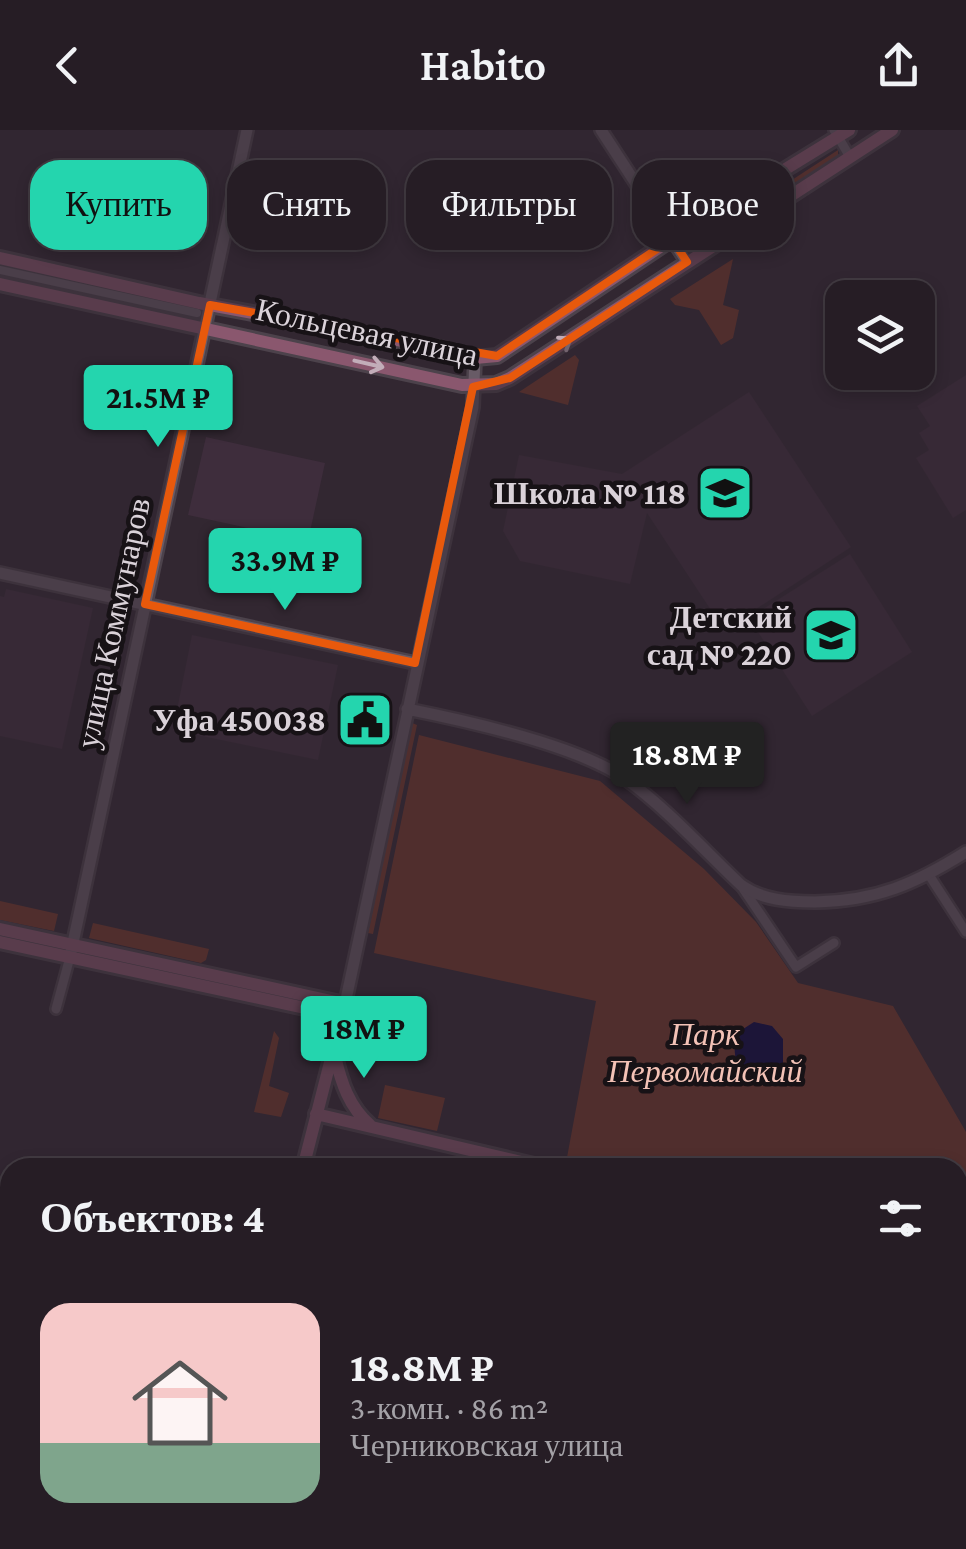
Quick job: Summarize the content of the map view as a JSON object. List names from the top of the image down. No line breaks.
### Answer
{"streets":{"main road":["Кольцевая улица"],"street":["улица Коммунаров"]},"crossings":[["Кольцевая улица","улица Коммунаров"]],"parks":["Парк Первомайский"],"places":{"school or university":["Школа № 118","Детский сад № 220"],"public building":["Уфа 450038"]},"page":{"header":"Habito","chip":["Купить","Снять","Фильтры","Новое"],"price":["21.5M ₽","33.9M ₽","18.8M ₽","18M ₽"],"heading":"Объектов: 4","list":[{"name":"18.8M ₽","note":"3-комн. · 86 m² · Черниковская улица"}]}}
